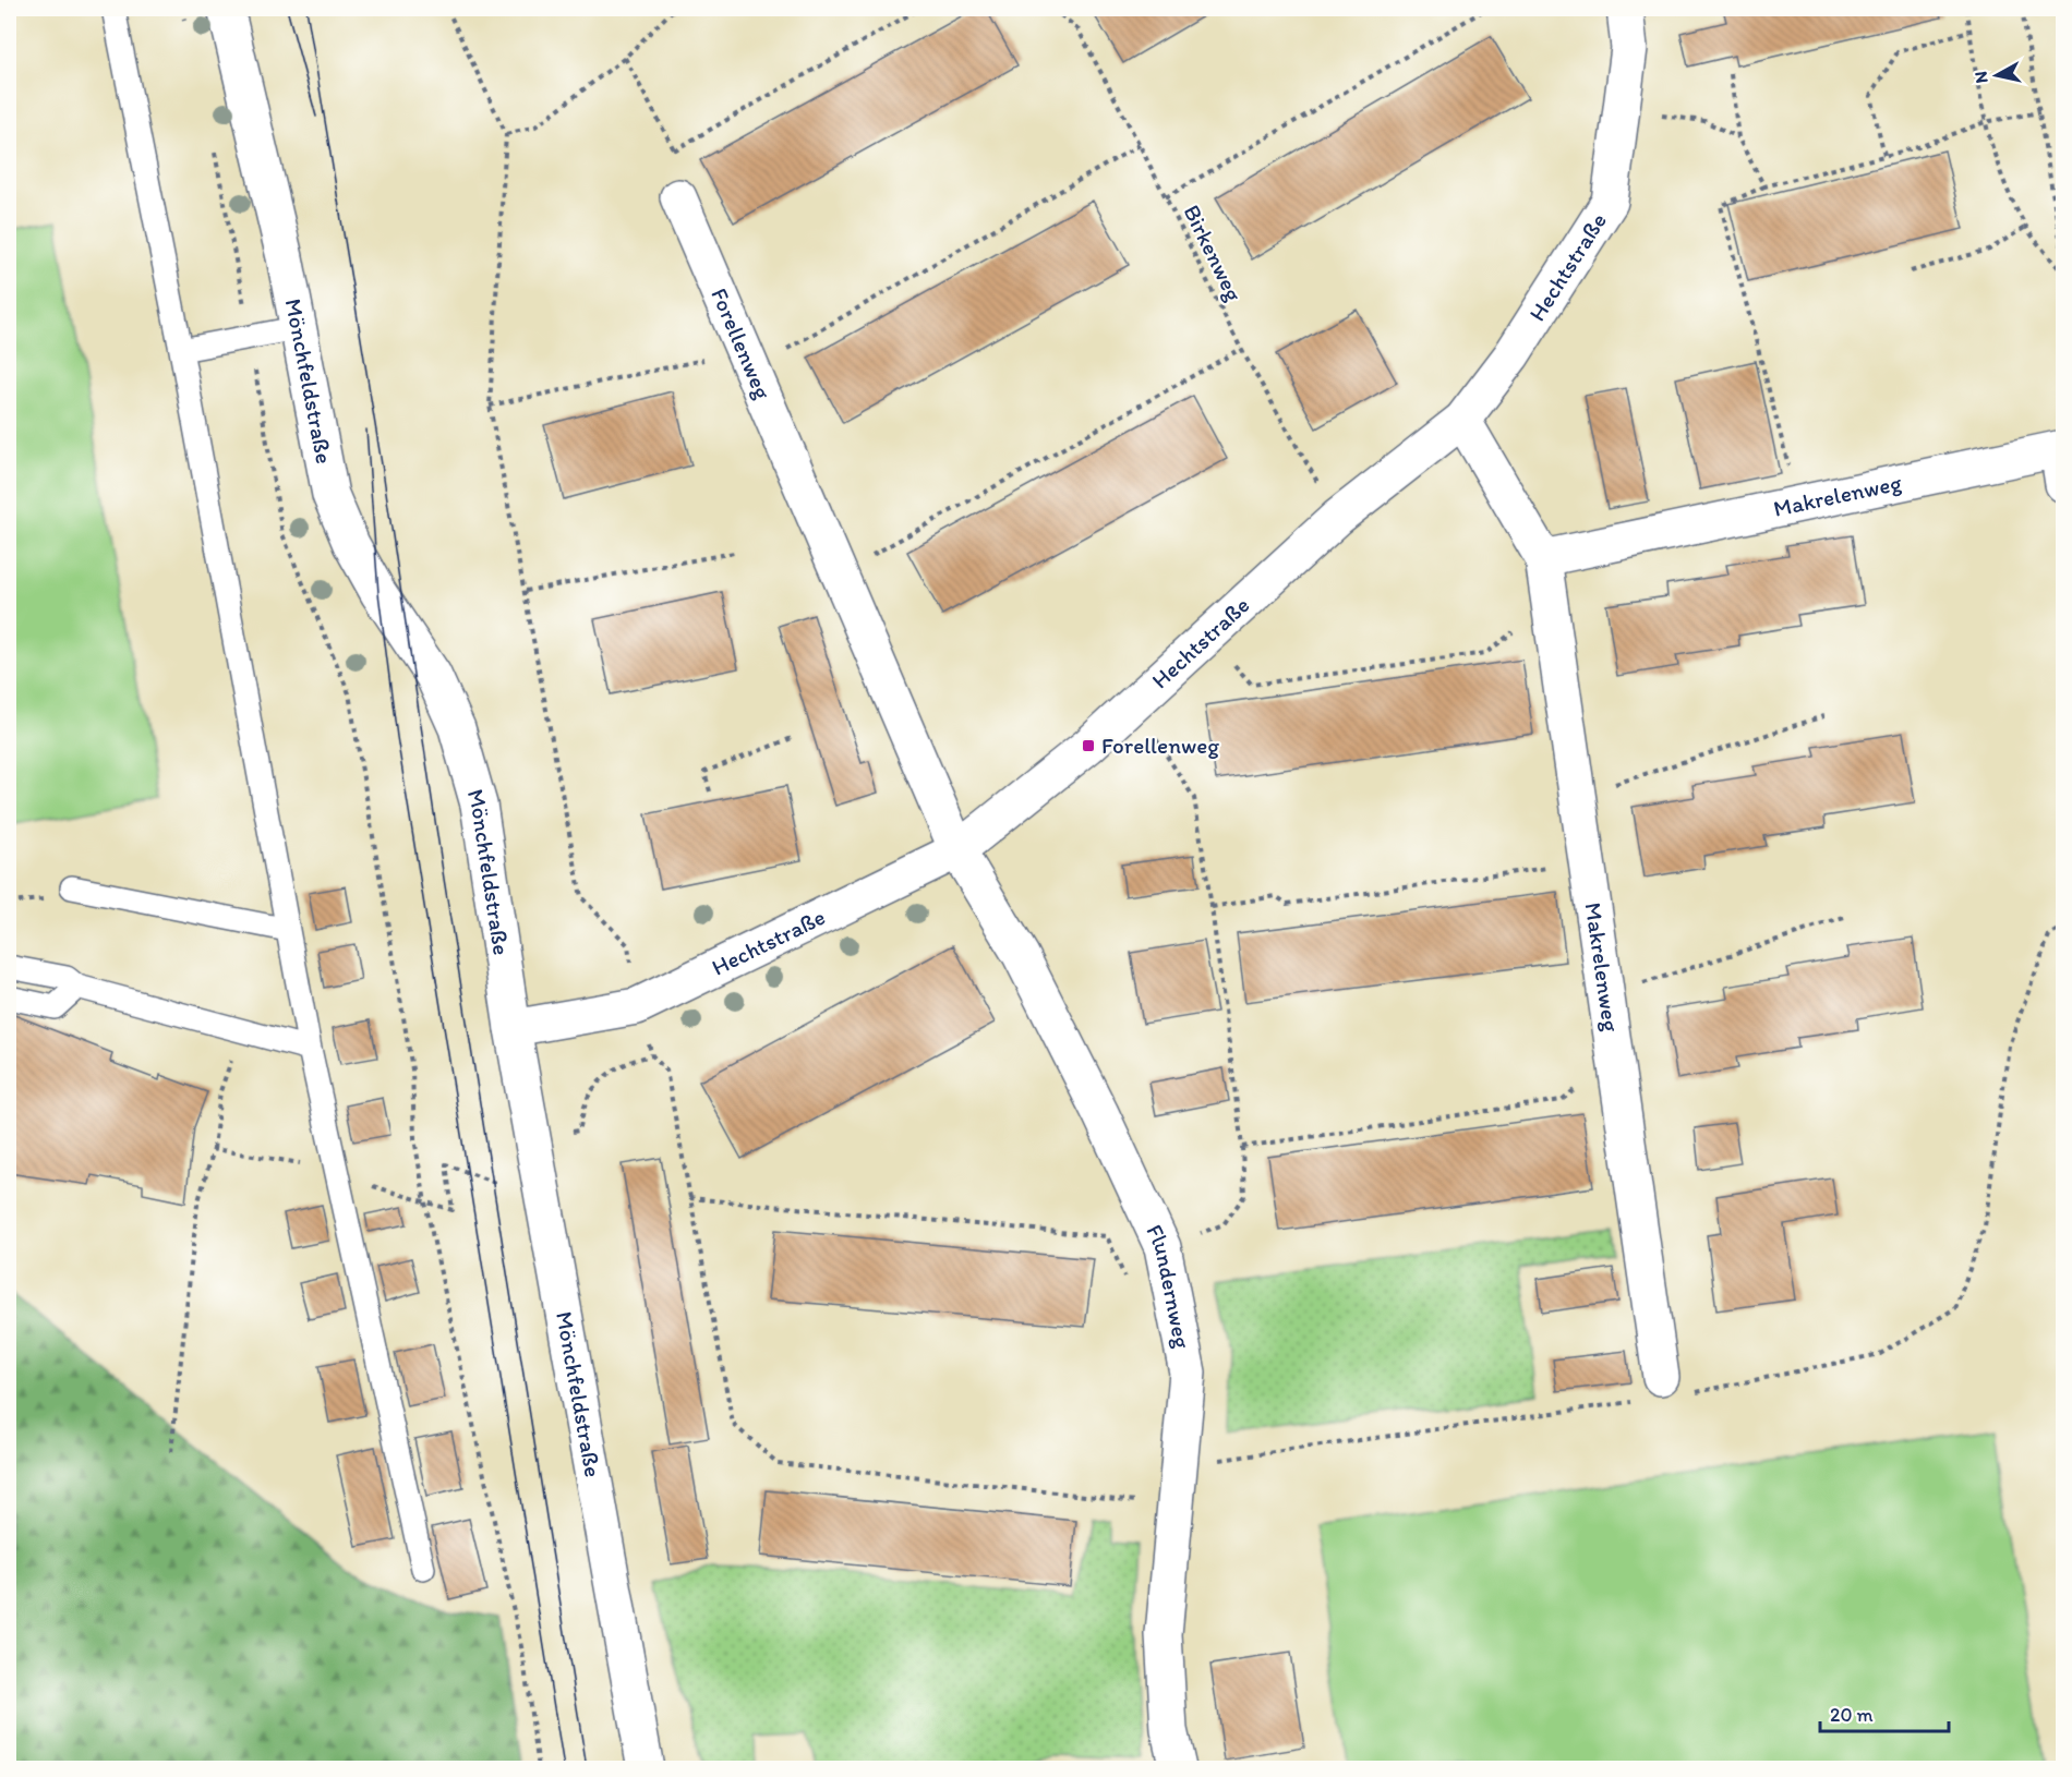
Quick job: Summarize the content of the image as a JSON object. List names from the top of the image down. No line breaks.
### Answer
{"streets":{"street":["Hechtstraße","Forellenweg","Mönchfeldstraße","Makrelenweg","Flundernweg"],"path":["Birkenweg"]},"crossings":[["Birkenweg","Hechtstraße"],["Hechtstraße","Forellenweg"],["Hechtstraße","Mönchfeldstraße"],["Hechtstraße","Makrelenweg"],["Hechtstraße","Flundernweg"],["Forellenweg","Flundernweg"]],"places":{"transit":["Forellenweg"]},"scale_bar":"20 m","north":"left"}
